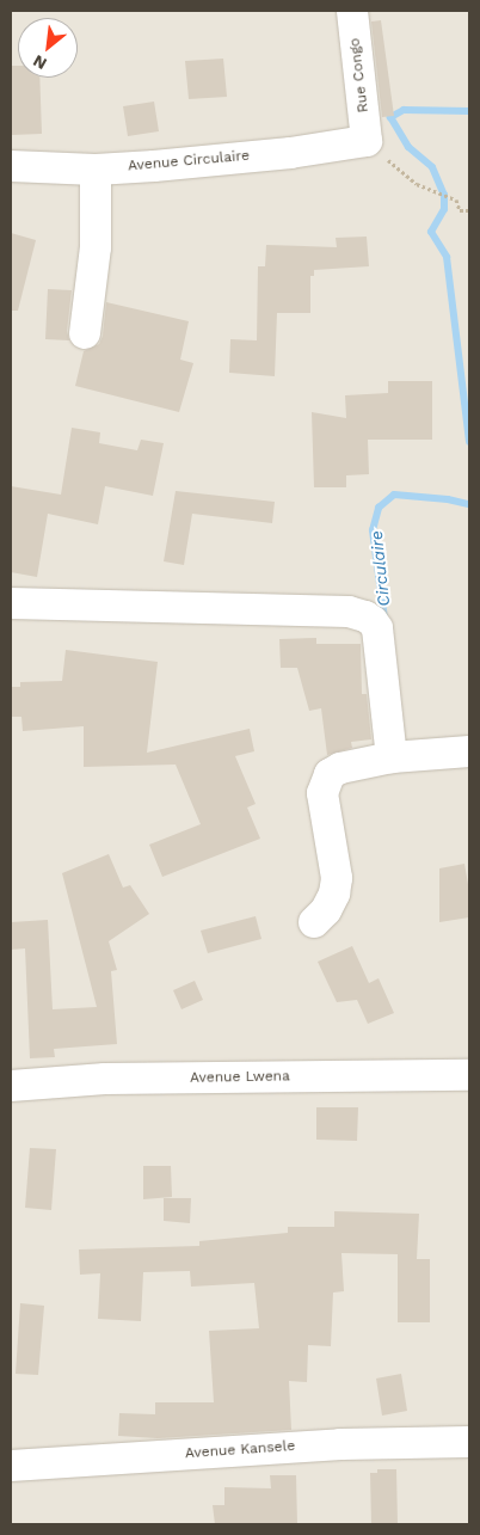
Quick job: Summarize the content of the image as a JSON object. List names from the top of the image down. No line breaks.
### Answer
{"streets":{"street":["Rue Congo","Avenue Circulaire","Avenue Lwena","Avenue Kansele"]},"crossings":[["Rue Congo","Avenue Circulaire"]],"water":["Circulaire"],"north":"bottom left"}
